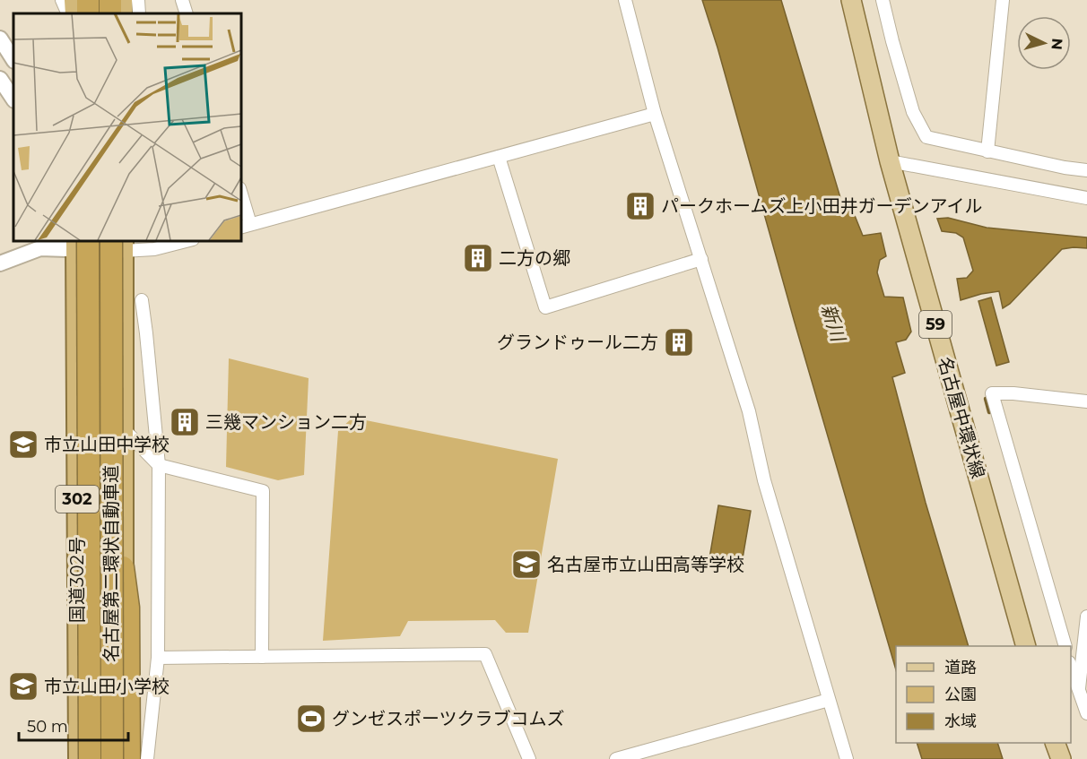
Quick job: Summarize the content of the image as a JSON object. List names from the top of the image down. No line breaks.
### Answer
{"streets":{"highway":["302","名古屋第二環状自動車道","国道302号"],"main road":["59","名古屋中環状線"]},"crossings":[["302","名古屋第二環状自動車道"],["名古屋第二環状自動車道","国道302号"]],"water":["新川"],"places":{"building":["パークホームズ上小田井ガーデンアイル","二方の郷","グランドゥール二方","三幾マンション二方"],"school or university":["市立山田中学校","名古屋市立山田高等学校","市立山田小学校"],"sports":["グンゼスポーツクラブコムズ"]},"legend":["道路","公園","水域"],"scale_bar":"50 m","north":"right"}
